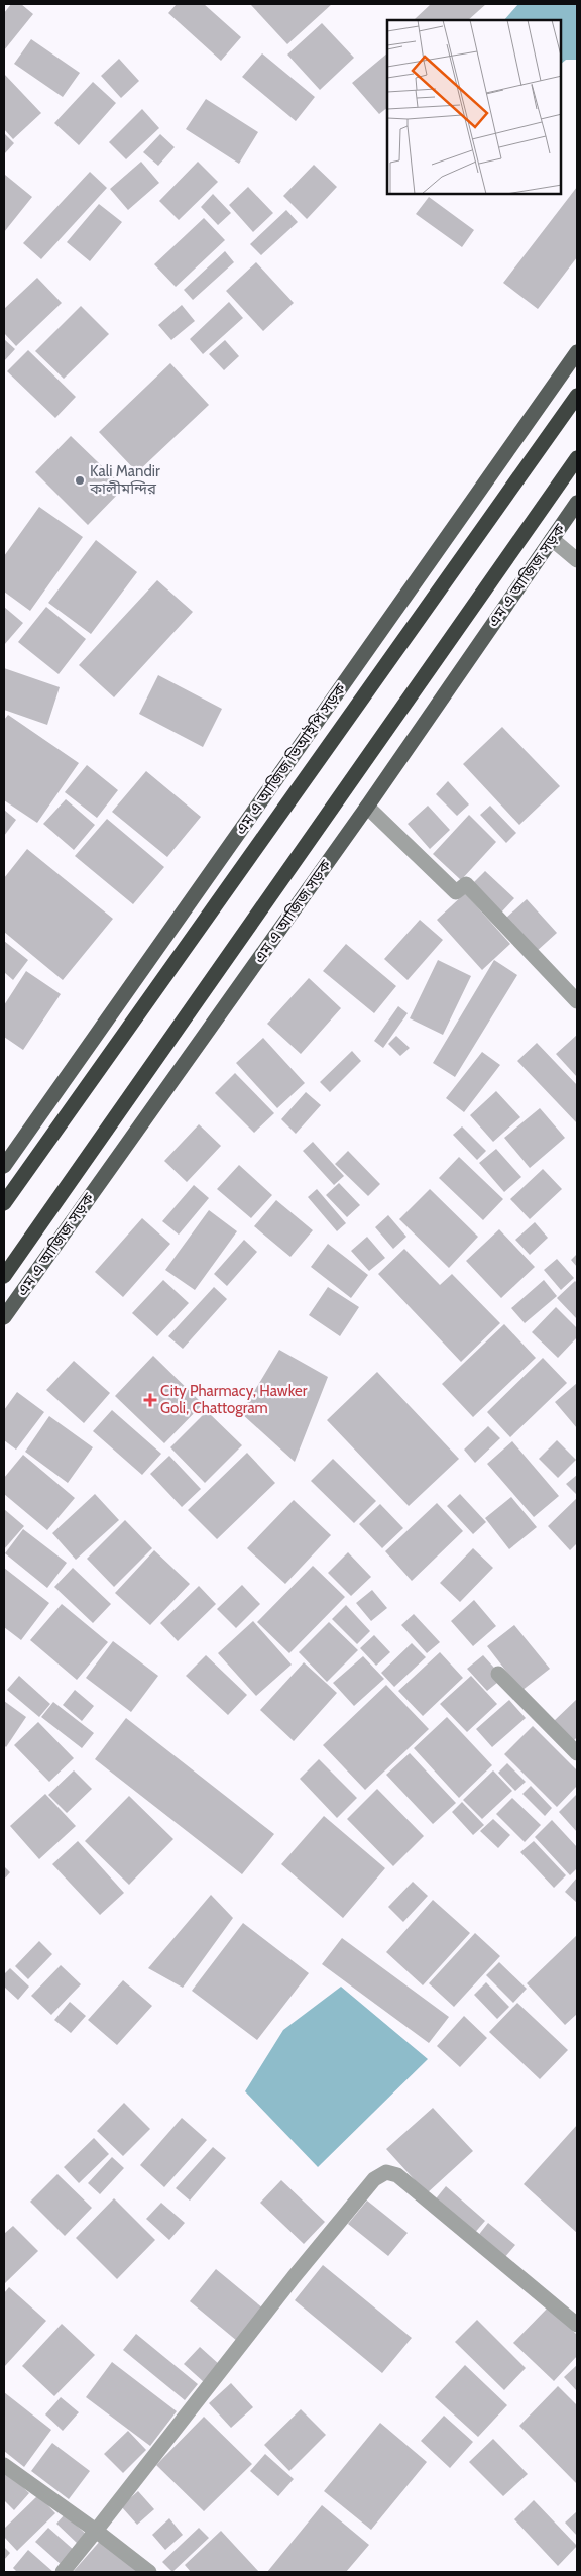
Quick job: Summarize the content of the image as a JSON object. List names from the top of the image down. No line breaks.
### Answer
{"streets":{"main road":["এম এ আজিজ সড়ক","এম এ আজিজ ভিআইপি সড়ক"]},"places":{"other":["Kali Mandir কালীমন্দির"],"health":["City Pharmacy, Hawker Goli, Chattogram"]}}
